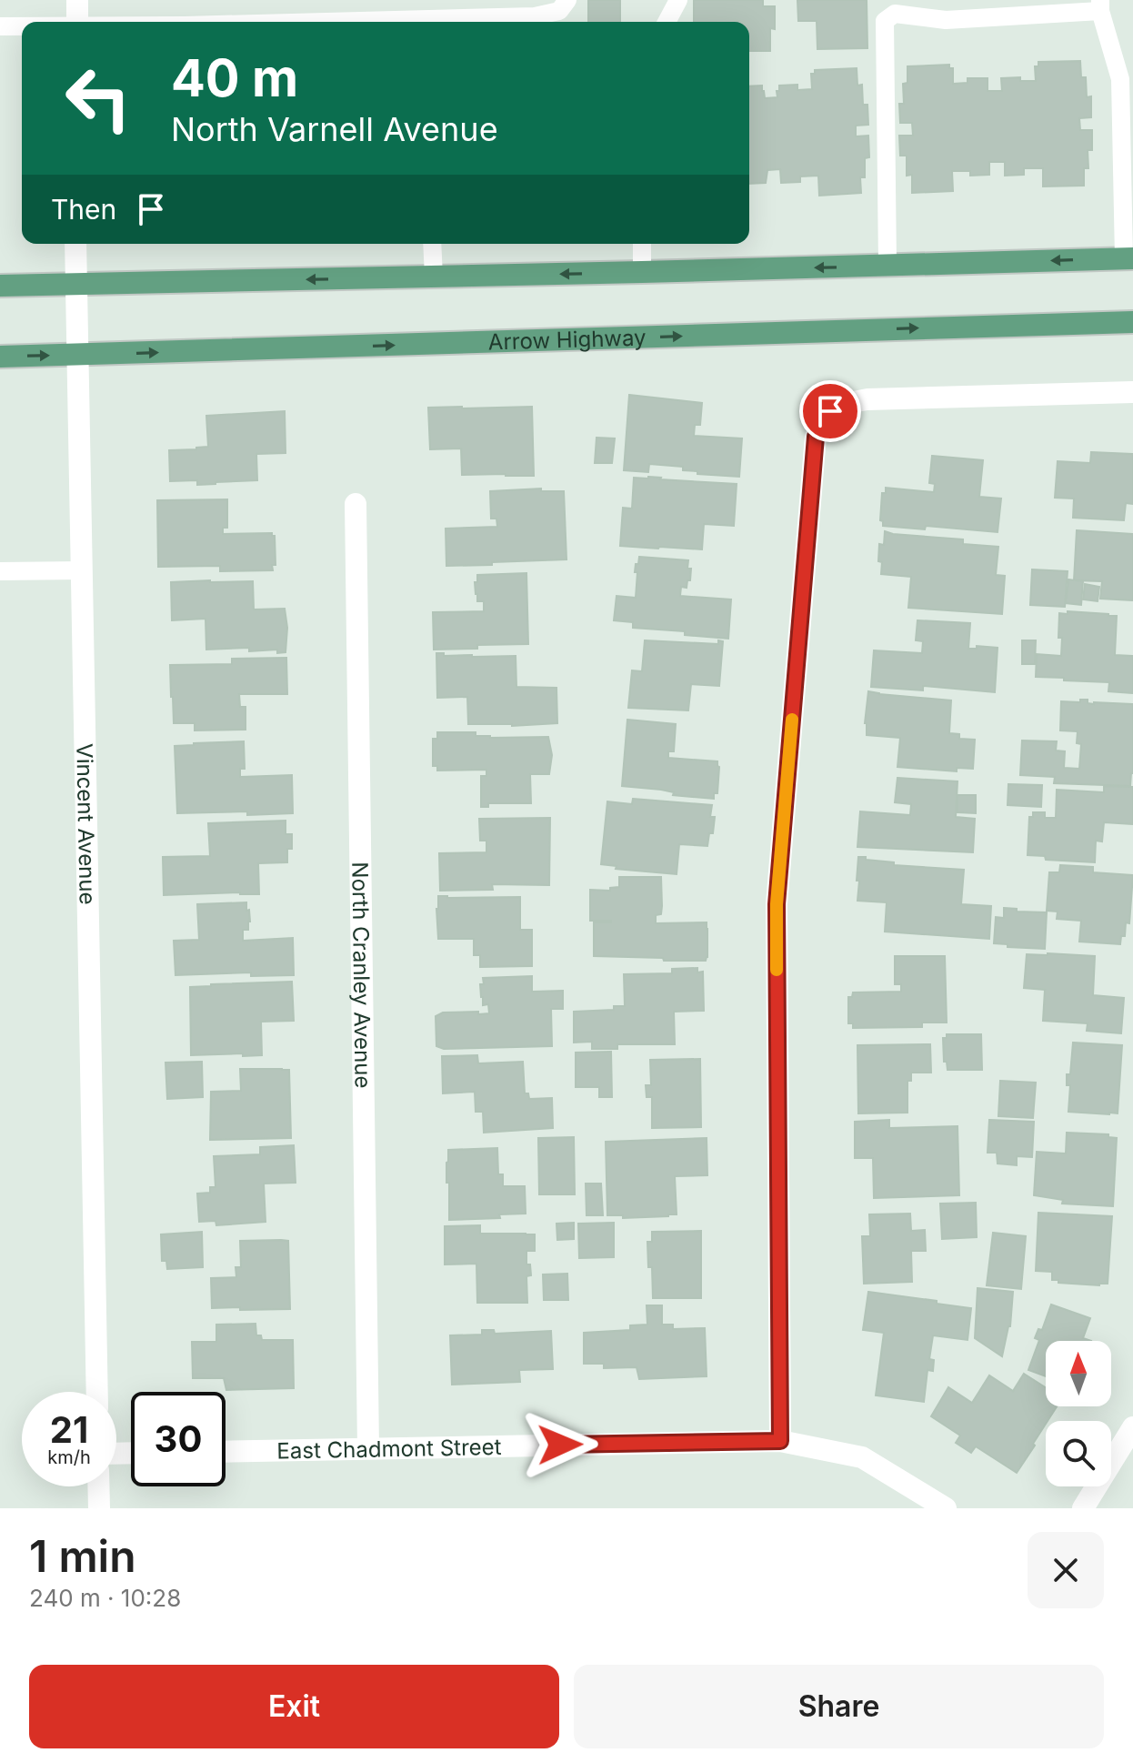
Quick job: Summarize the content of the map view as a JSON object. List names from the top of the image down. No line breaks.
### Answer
{"streets":{"main road":["Arrow Highway"],"street":["Vincent Avenue","North Cranley Avenue","East Chadmont Street"]},"crossings":[["Arrow Highway","Vincent Avenue"],["North Cranley Avenue","East Chadmont Street"]],"north":"top","page":{"turn":["40 m","North Varnell Avenue"],"then":"Then","speed":"21 km/h","limit":"30","heading":["1 min","240 m · 10:28"],"buttons":["Exit","Share"]}}
